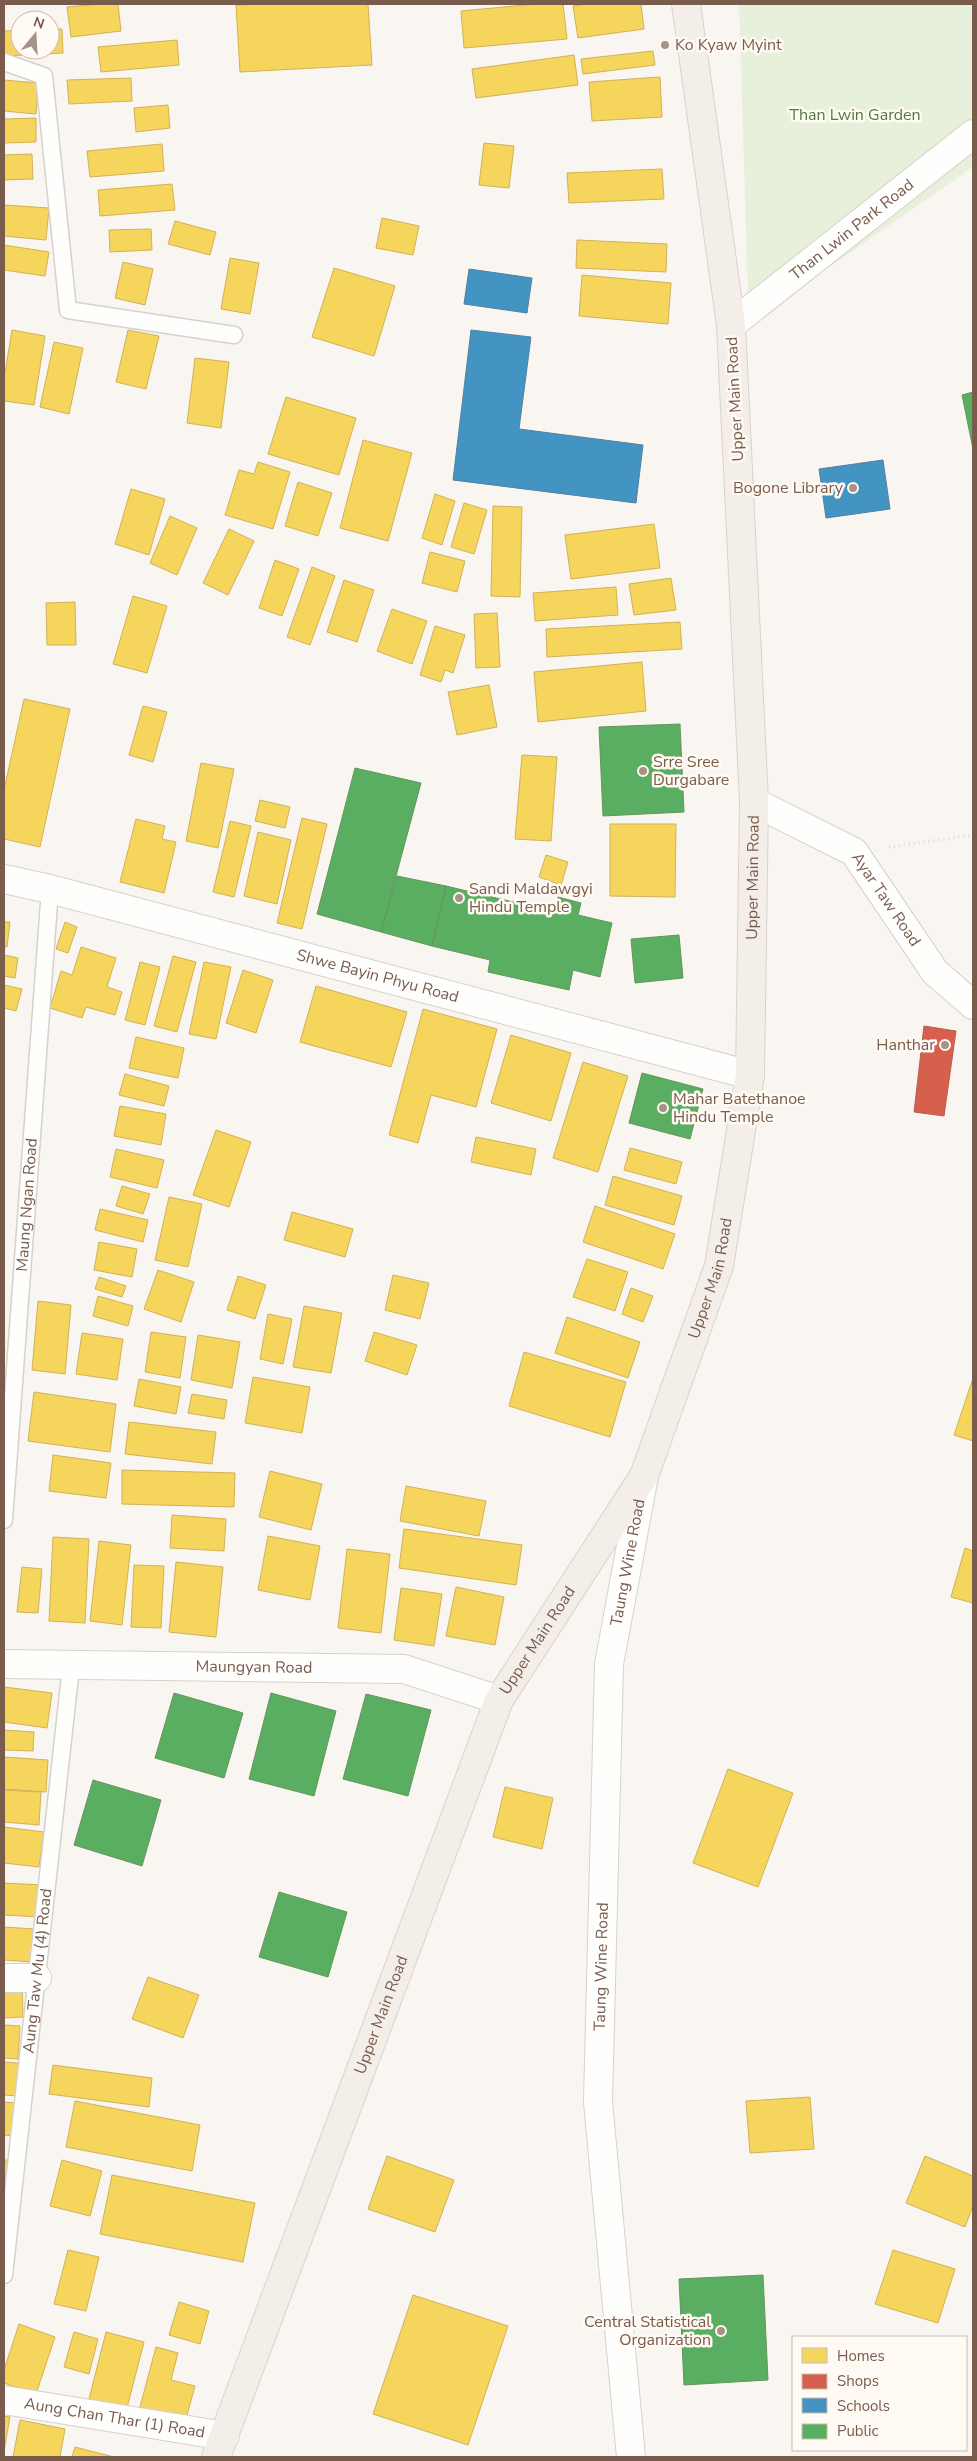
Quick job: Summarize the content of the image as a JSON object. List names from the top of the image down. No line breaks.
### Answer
{"streets":{"main road":["Upper Main Road"],"street":["Than Lwin Park Road","Ayar Taw Road","Shwe Bayin Phyu Road","Taung Wine Road","Maungyan Road","Aung Chan Thar (1) Road"],"lane":["Maung Ngan Road","Aung Taw Mu (4) Road"]},"crossings":[["Than Lwin Park Road","Upper Main Road"],["Upper Main Road","Ayar Taw Road"],["Upper Main Road","Shwe Bayin Phyu Road"],["Upper Main Road","Taung Wine Road"],["Upper Main Road","Maungyan Road"],["Upper Main Road","Aung Chan Thar (1) Road"],["Shwe Bayin Phyu Road","Maung Ngan Road"],["Maungyan Road","Aung Taw Mu (4) Road"]],"parks":["Than Lwin Garden"],"places":["Ko Kyaw Myint","Bogone Library","Srre Sree Durgabare","Sandi Maldawgyi Hindu Temple","Hanthar","Mahar Batethanoe Hindu Temple","Central Statistical Organization"],"legend":["Homes","Shops","Schools","Public"],"north":"top"}
